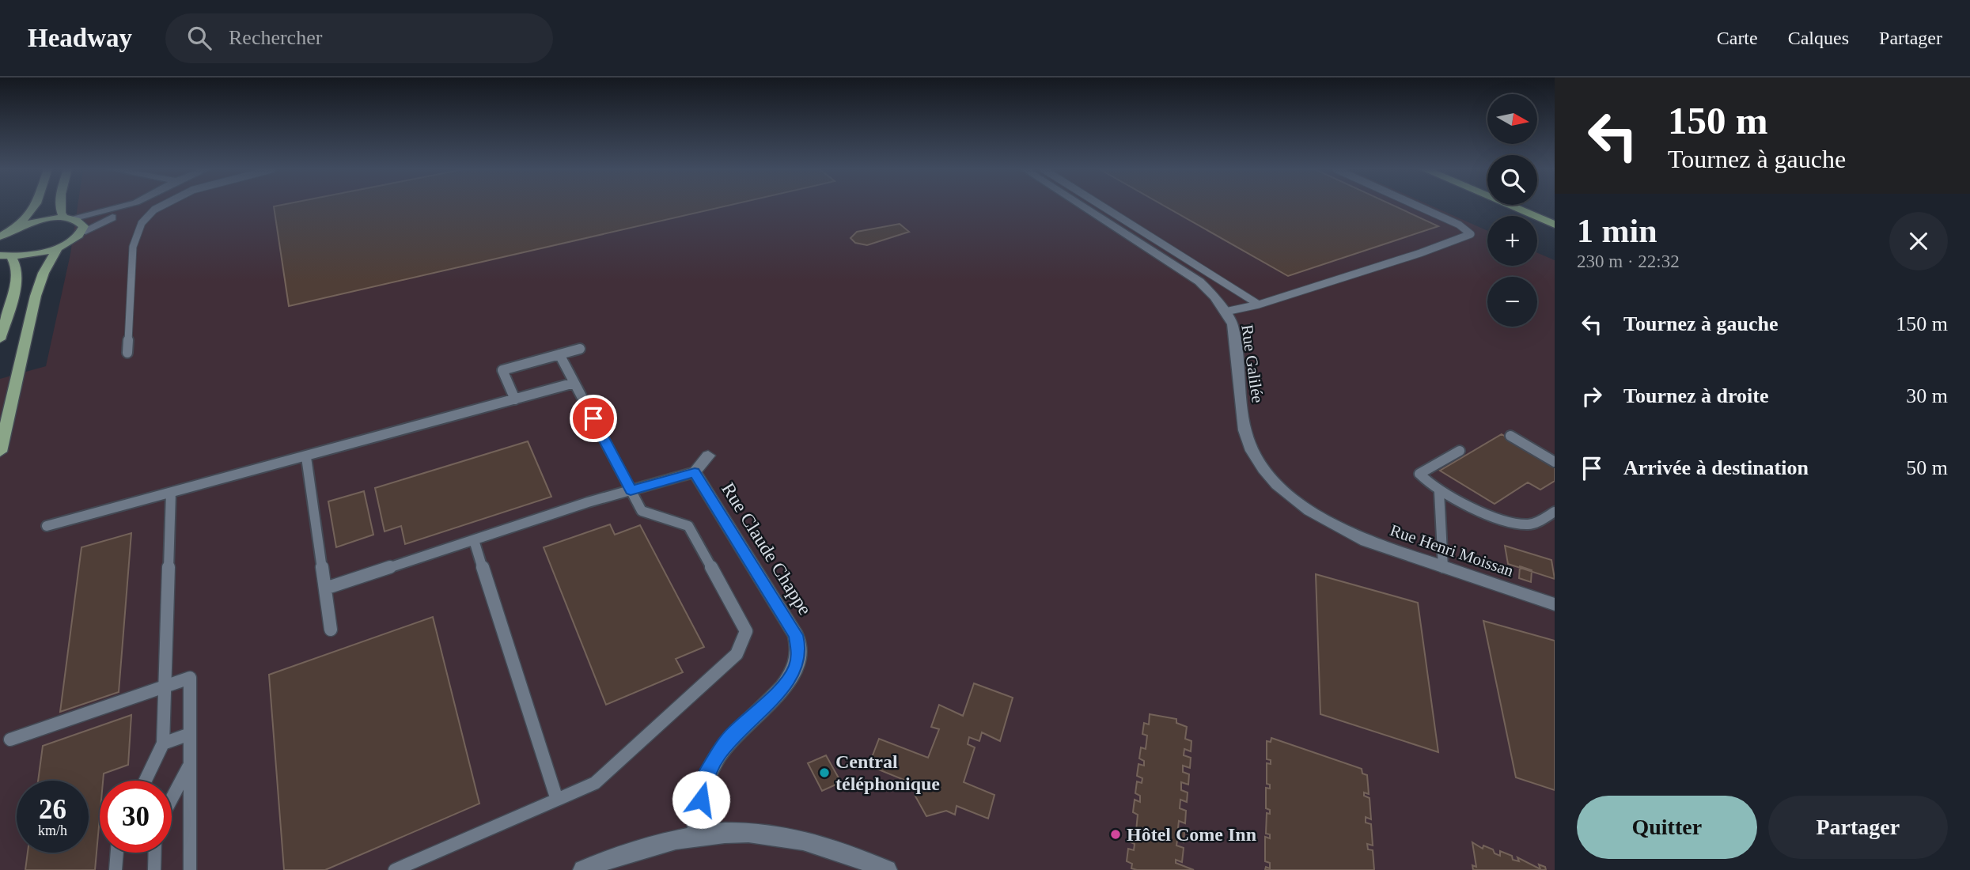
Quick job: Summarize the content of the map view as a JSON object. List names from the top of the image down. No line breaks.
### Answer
{"streets":{"street":["Rue Galilée","Rue Claude Chappe","Rue Henri Moissan"]},"crossings":[["Rue Galilée","Rue Henri Moissan"]],"places":["Central téléphonique","Hôtel Come Inn"],"north":"right","page":{"header":"Headway","search":"Rechercher","nav":["Carte","Calques","Partager"],"turn":["150 m","Tournez à gauche"],"map_buttons":["+","−"],"heading":["1 min","230 m · 22:32"],"list":[{"name":"Tournez à gauche","value":"150 m"},{"name":"Tournez à droite","value":"30 m"},{"name":"Arrivée à destination","value":"50 m"}],"speed":"26 km/h","limit":"30","buttons":["Quitter","Partager"]}}
